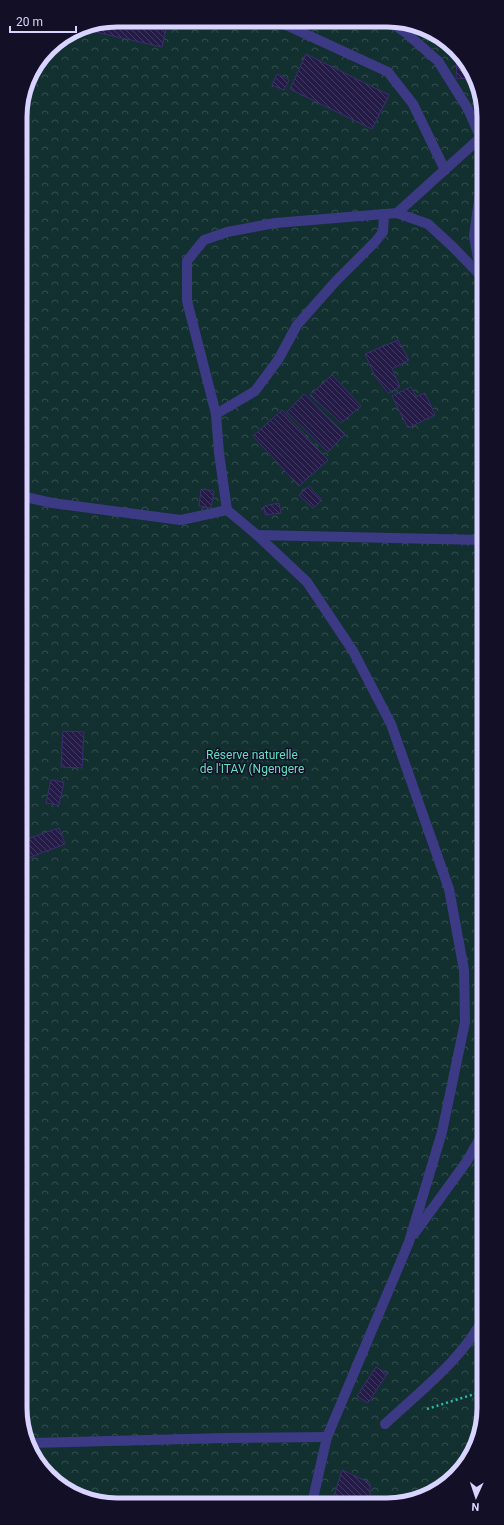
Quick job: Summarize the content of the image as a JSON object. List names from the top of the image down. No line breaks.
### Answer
{"parks":["Réserve naturelle de l'ITAV (Ngengere"],"scale_bar":"20 m","north":"bottom"}
